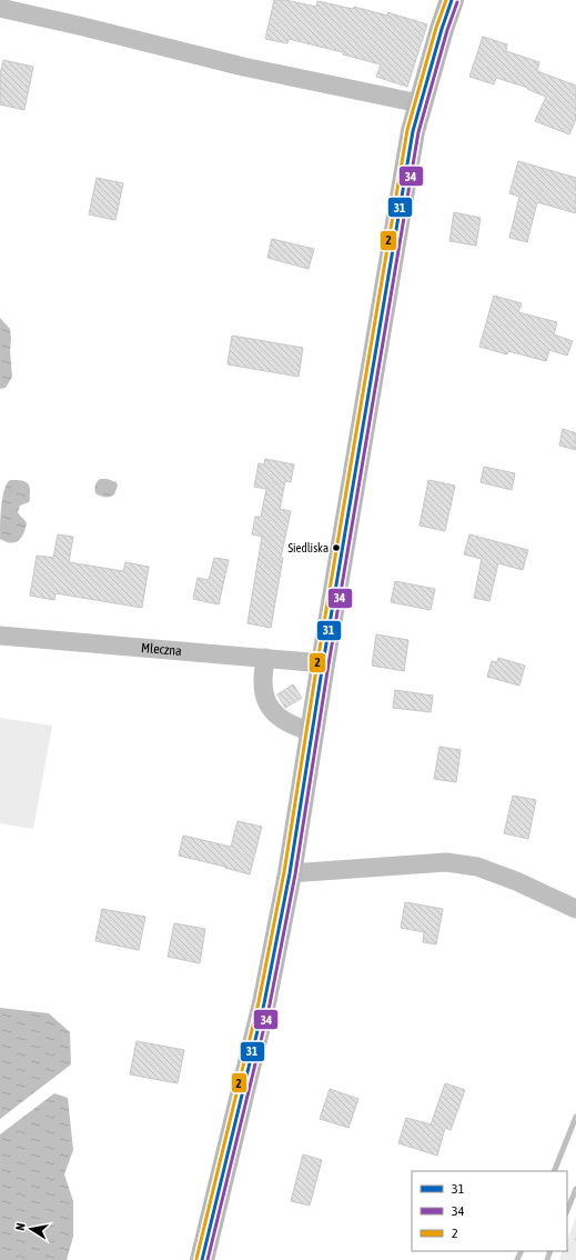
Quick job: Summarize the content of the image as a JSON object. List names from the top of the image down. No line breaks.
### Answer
{"streets":{"street":["Mleczna"]},"places":["Siedliska"],"lines":["transit line 31","transit line 2","transit line 34"],"legend":["31","34","2"],"north":"left"}
